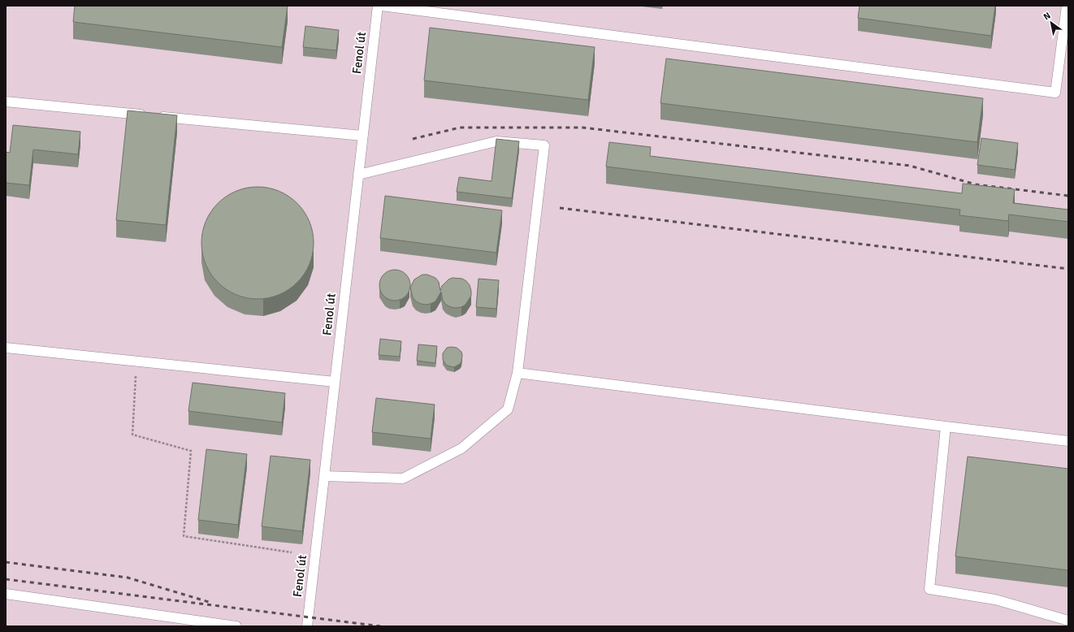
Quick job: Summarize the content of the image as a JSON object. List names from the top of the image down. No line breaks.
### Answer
{"streets":{"lane":["Fenol út"]},"north":"top left"}
